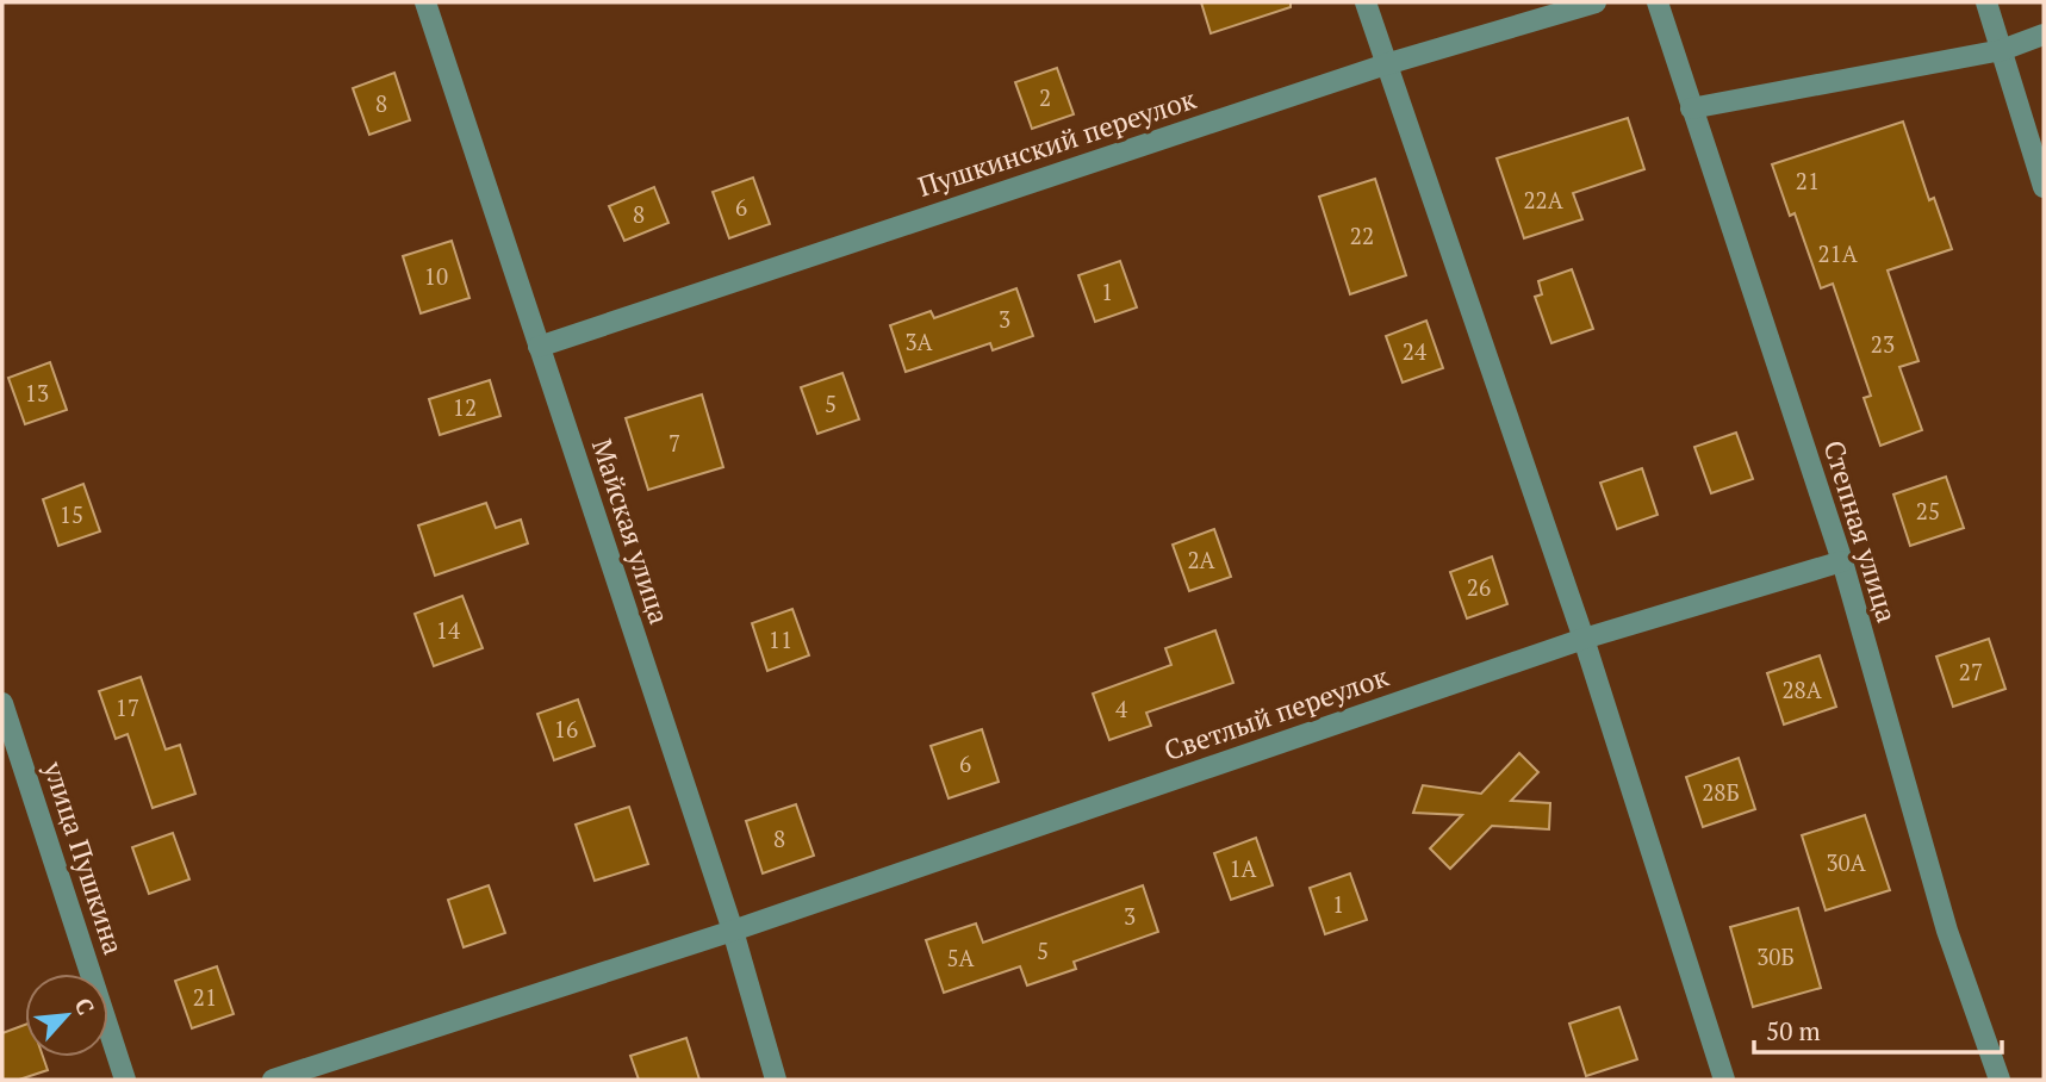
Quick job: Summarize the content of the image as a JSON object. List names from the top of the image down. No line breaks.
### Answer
{"streets":{"street":["Пушкинский переулок","Майская улица","Степная улица","Светлый переулок","улица Пушкина"]},"crossings":[["Пушкинский переулок","Майская улица"],["Майская улица","Светлый переулок"],["Степная улица","Светлый переулок"]],"house_numbers":["2","8","21","22А","6","8","22","21А","10","1","3","3А","23","24","13","5","12","7","25","15","2А","26","14","11","27","28А","17","4","16","6","28Б","8","30А","1А","1","3","5","30Б","5А","21"],"scale_bar":"50 m","north":"top right"}
